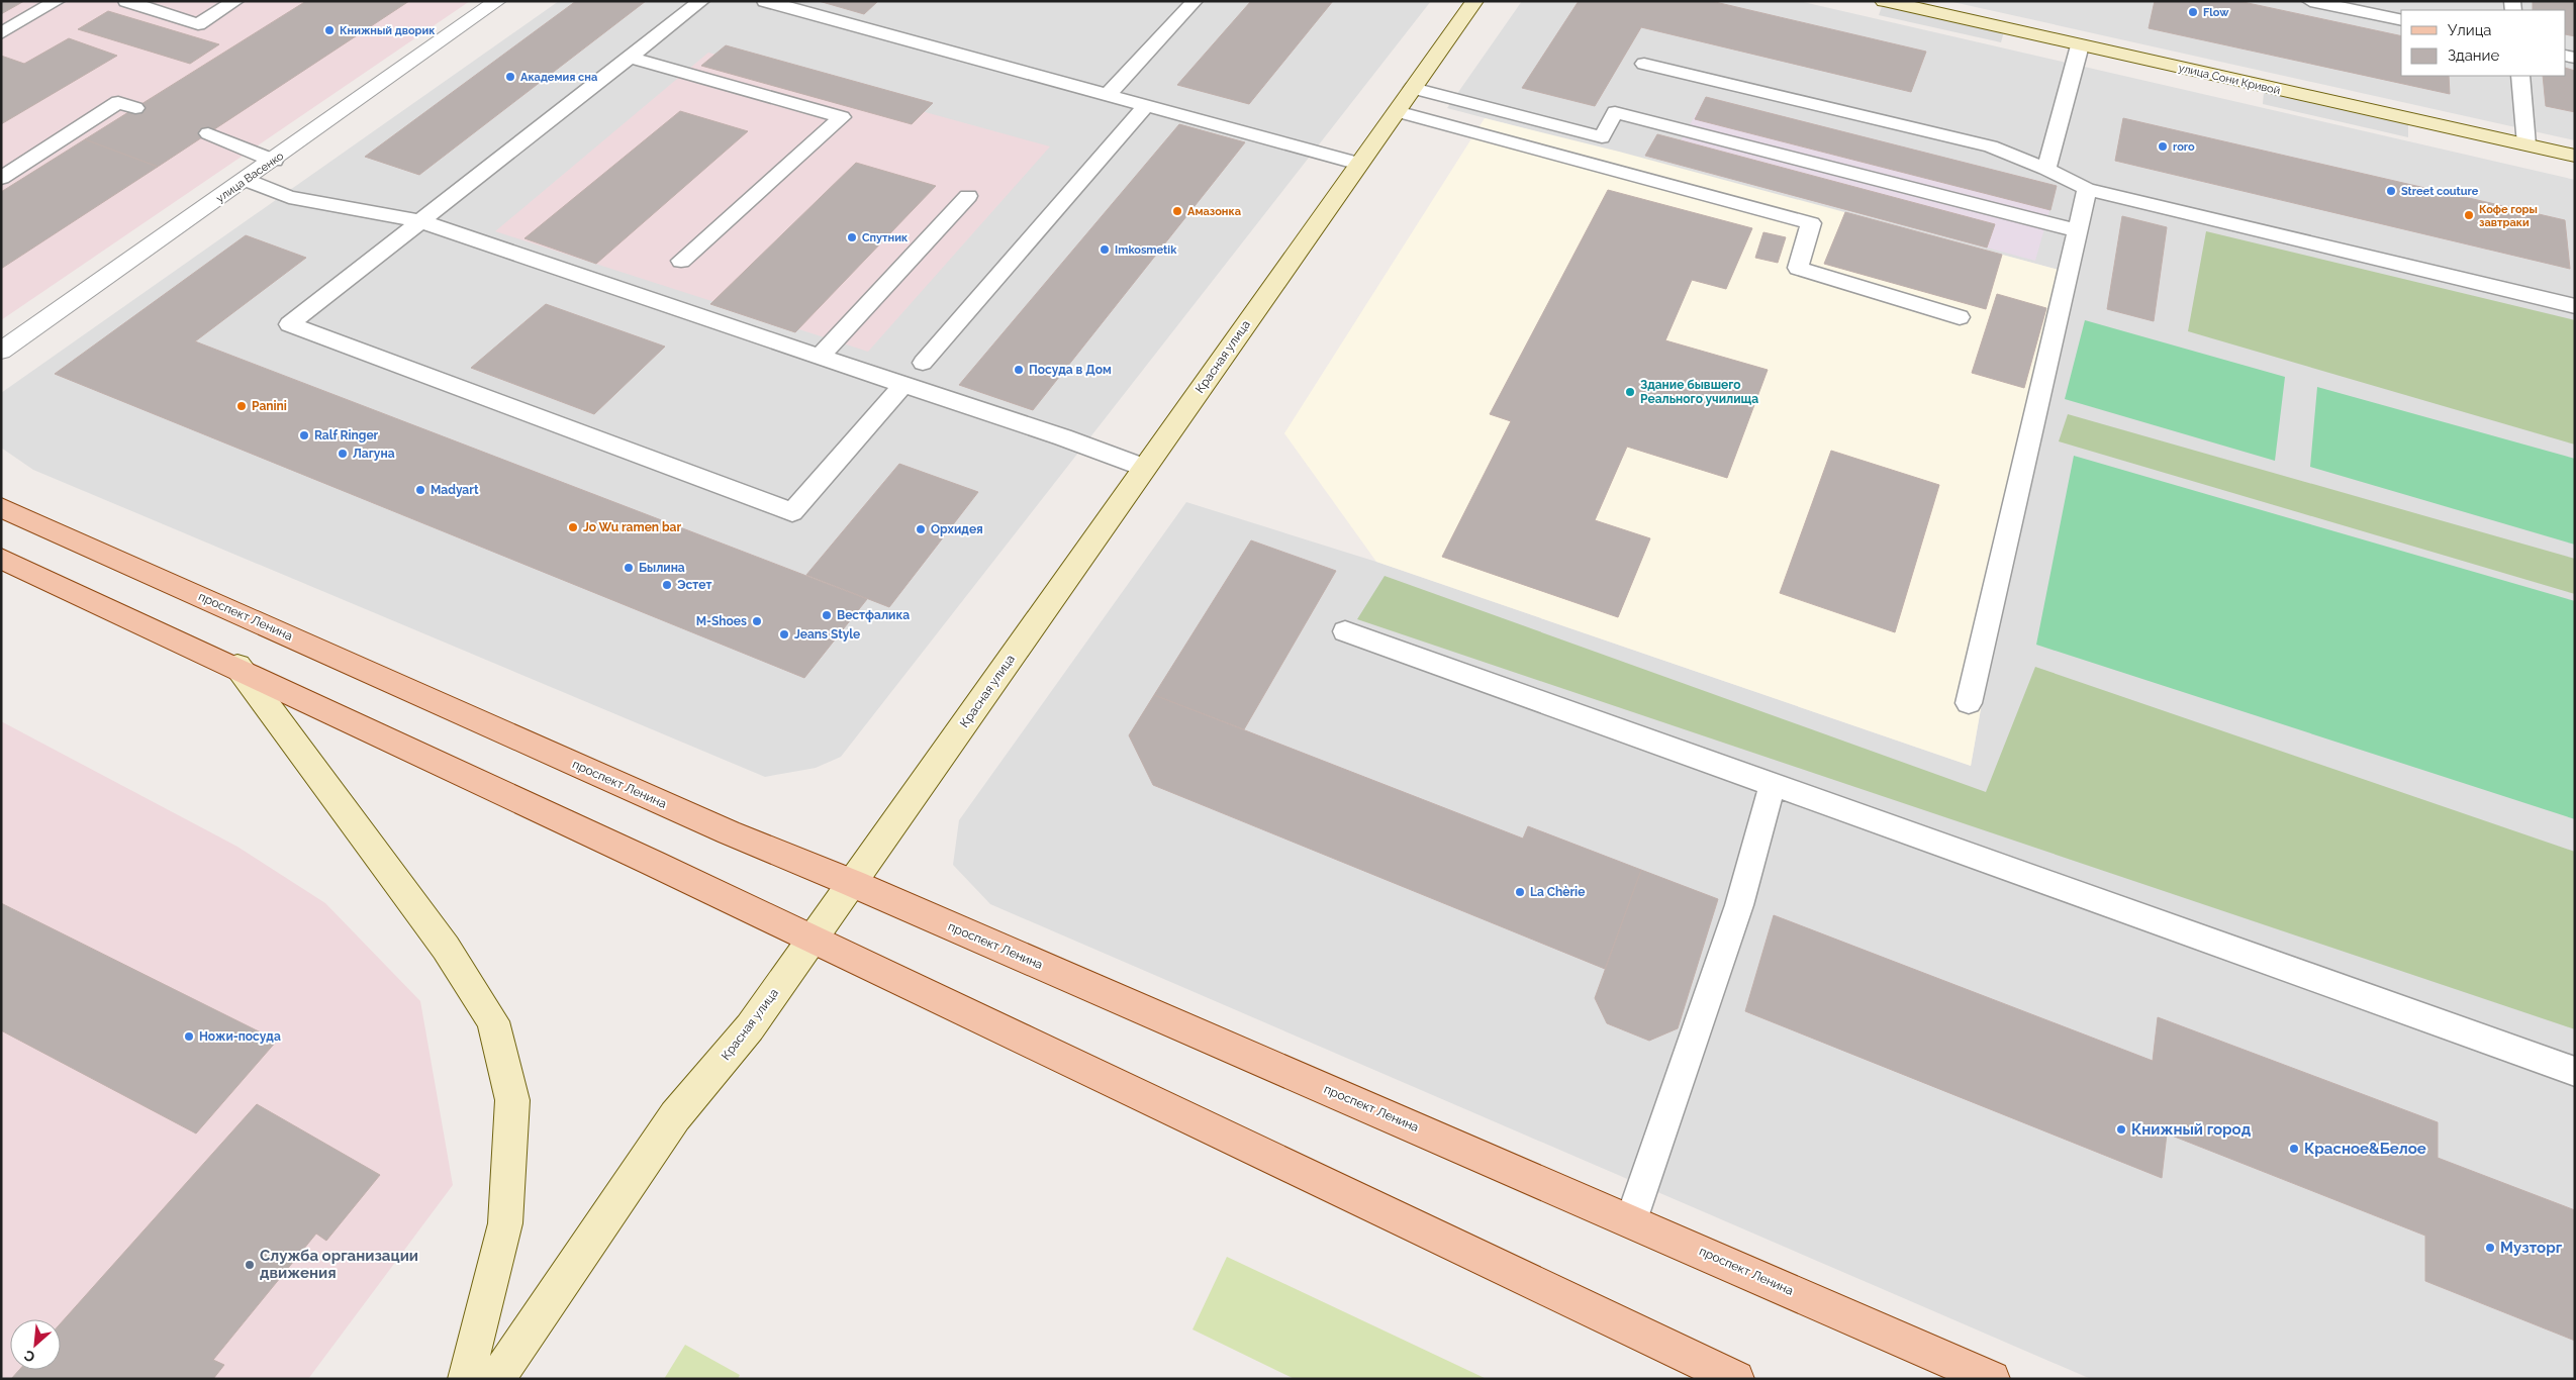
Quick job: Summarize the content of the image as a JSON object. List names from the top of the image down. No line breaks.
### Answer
{"streets":{"main road":["улица Сони Кривой","Красная улица","проспект Ленина"],"street":["улица Васенко"]},"crossings":[["Красная улица","проспект Ленина"]],"places":["Flow","Книжный дворик","Академия сна","roro","Street couture","Амазонка","Кофе горы завтраки","Спутник","Imkosmetik","Посуда в Дом","Здание бывшего Реального училища","Panini","Ralf Ringer","Лагуна","Madyart","Jo Wu ramen bar","Орхидея","Былина","Эстет","Вестфалика","M-Shoes","Jeans Style","La Chèrie","Ножи-посуда","Книжный город","Красное&Белое","Музторг","Служба организации движения"],"legend":["Улица","Здание"],"north":"bottom left"}
